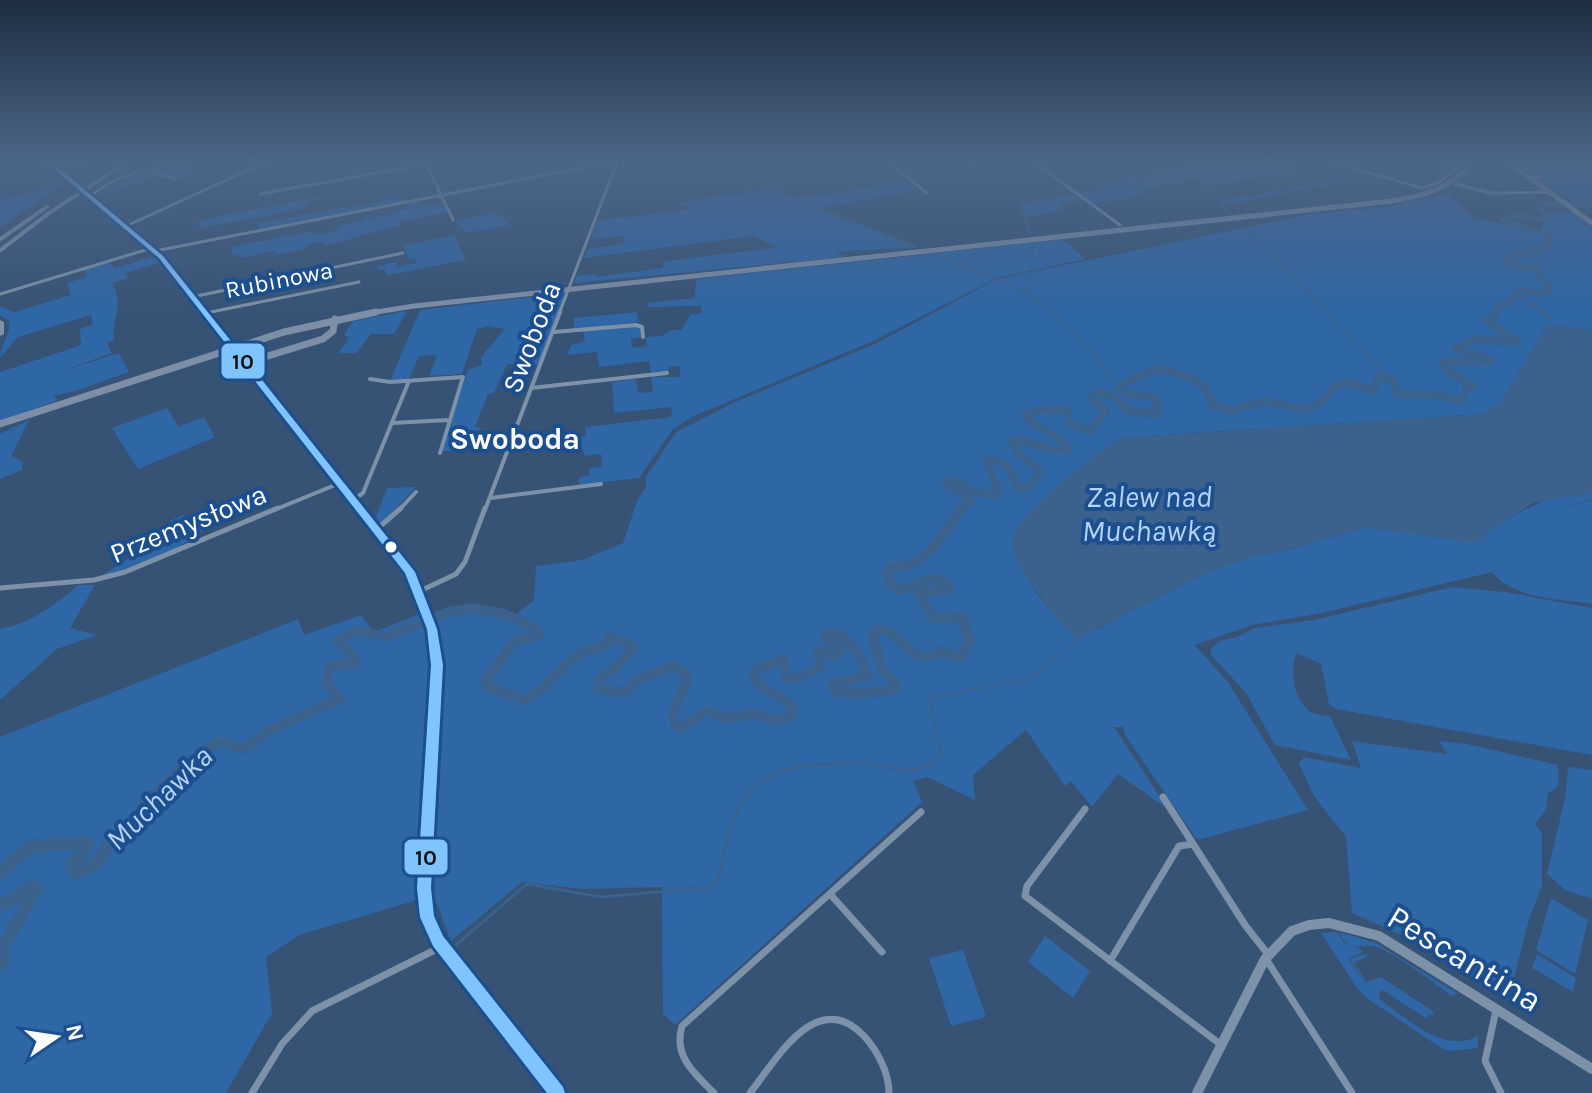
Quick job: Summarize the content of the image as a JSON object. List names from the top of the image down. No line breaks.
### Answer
{"streets":{"street":["Rubinowa","Swoboda","Przemysłowa","Pescantina"]},"districts":["Swoboda"],"water":["Zalew nad Muchawką","Muchawka"],"lines":["transit line 10"],"north":"right"}
